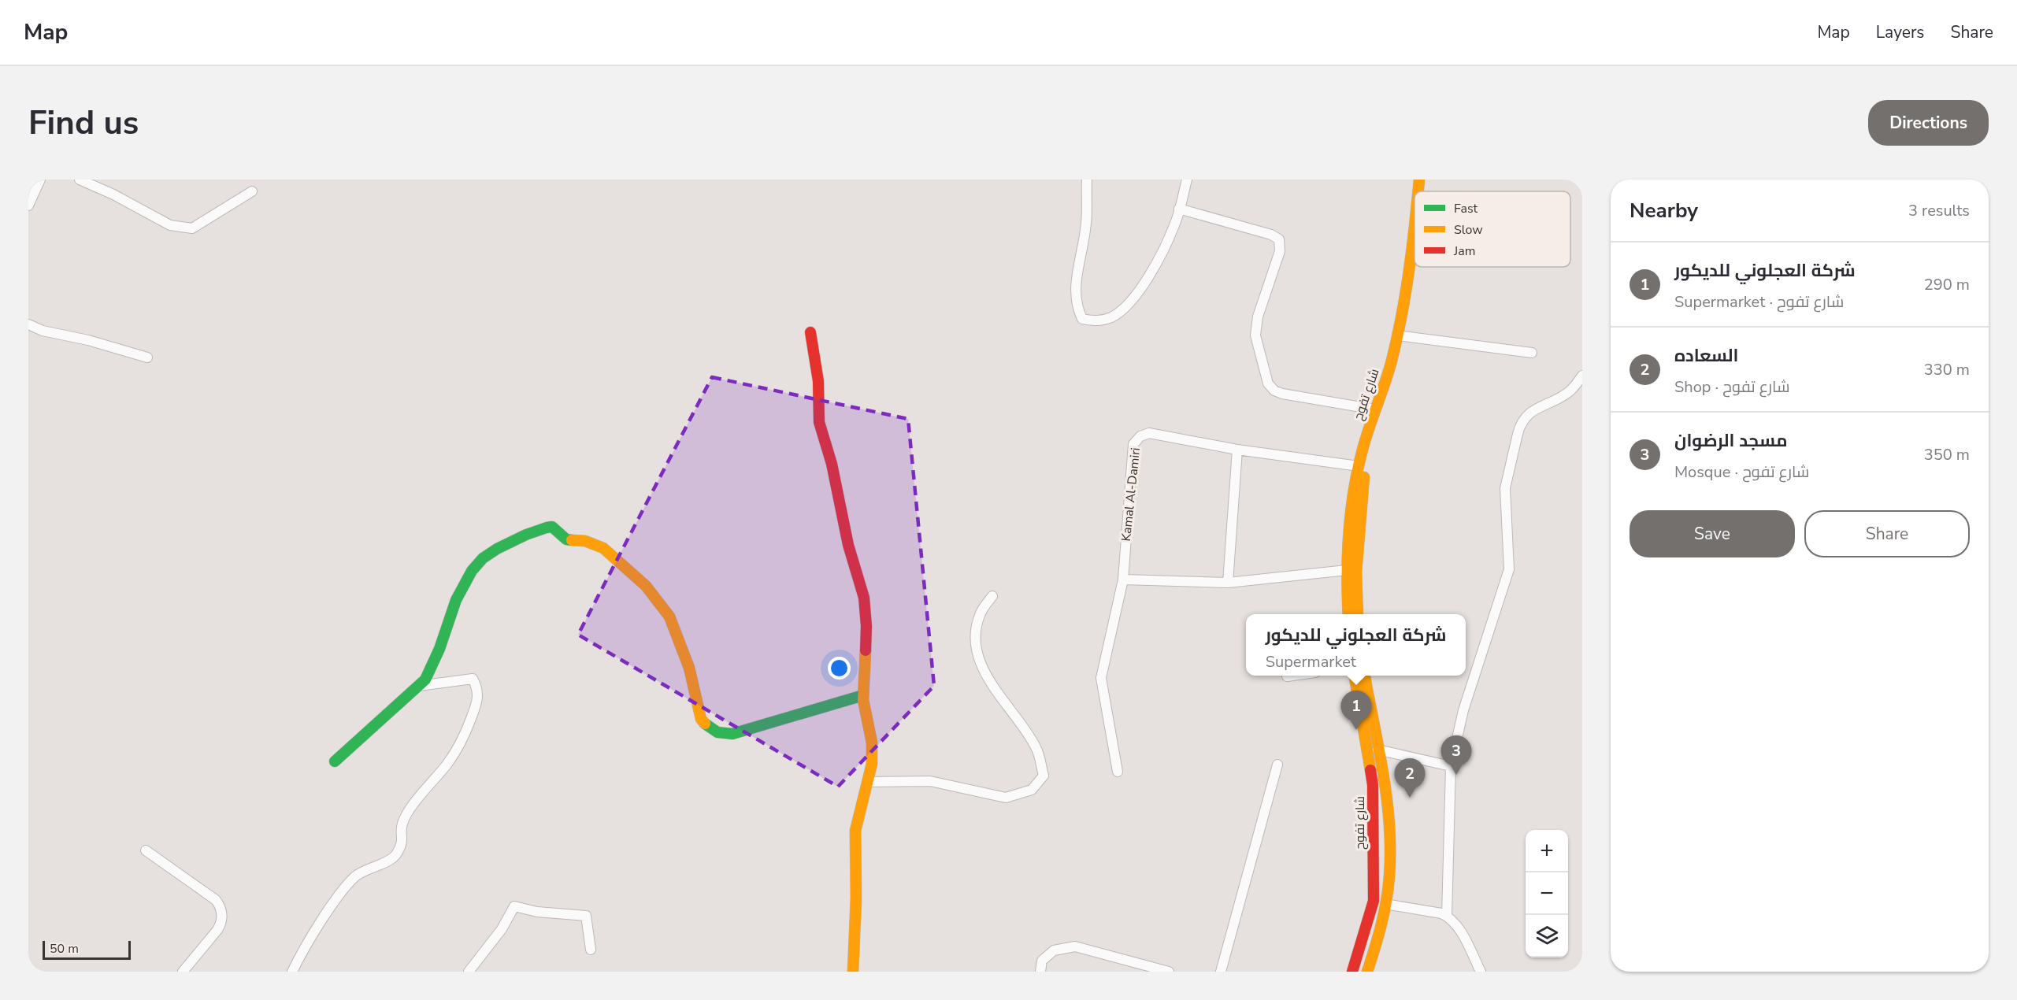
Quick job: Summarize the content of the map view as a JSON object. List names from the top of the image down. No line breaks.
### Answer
{"streets":{"street":["شارع تفوح","Kamal Al-Damiri"]},"crossings":[["شارع تفوح","Kamal Al-Damiri"]],"legend":["Fast","Slow","Jam"],"scale_bar":"50 m","page":{"header":"Map","nav":["Map","Layers","Share"],"buttons":["Directions",["Save","Share"]],"title":"Find us","heading":["Nearby","3 results"],"list":[{"mark":"1","name":"شركة العجلوني للديكور","note":"Supermarket · شارع تفوح","value":"290 m"},{"mark":"2","name":"السعاده","note":"Shop · شارع تفوح","value":"330 m"},{"mark":"3","name":"مسجد الرضوان","note":"Mosque · شارع تفوح","value":"350 m"}],"popup":["شركة العجلوني للديكور","Supermarket"],"pins":["1","3","2"],"map_buttons":["+","−"],"scale":"50 m"}}
